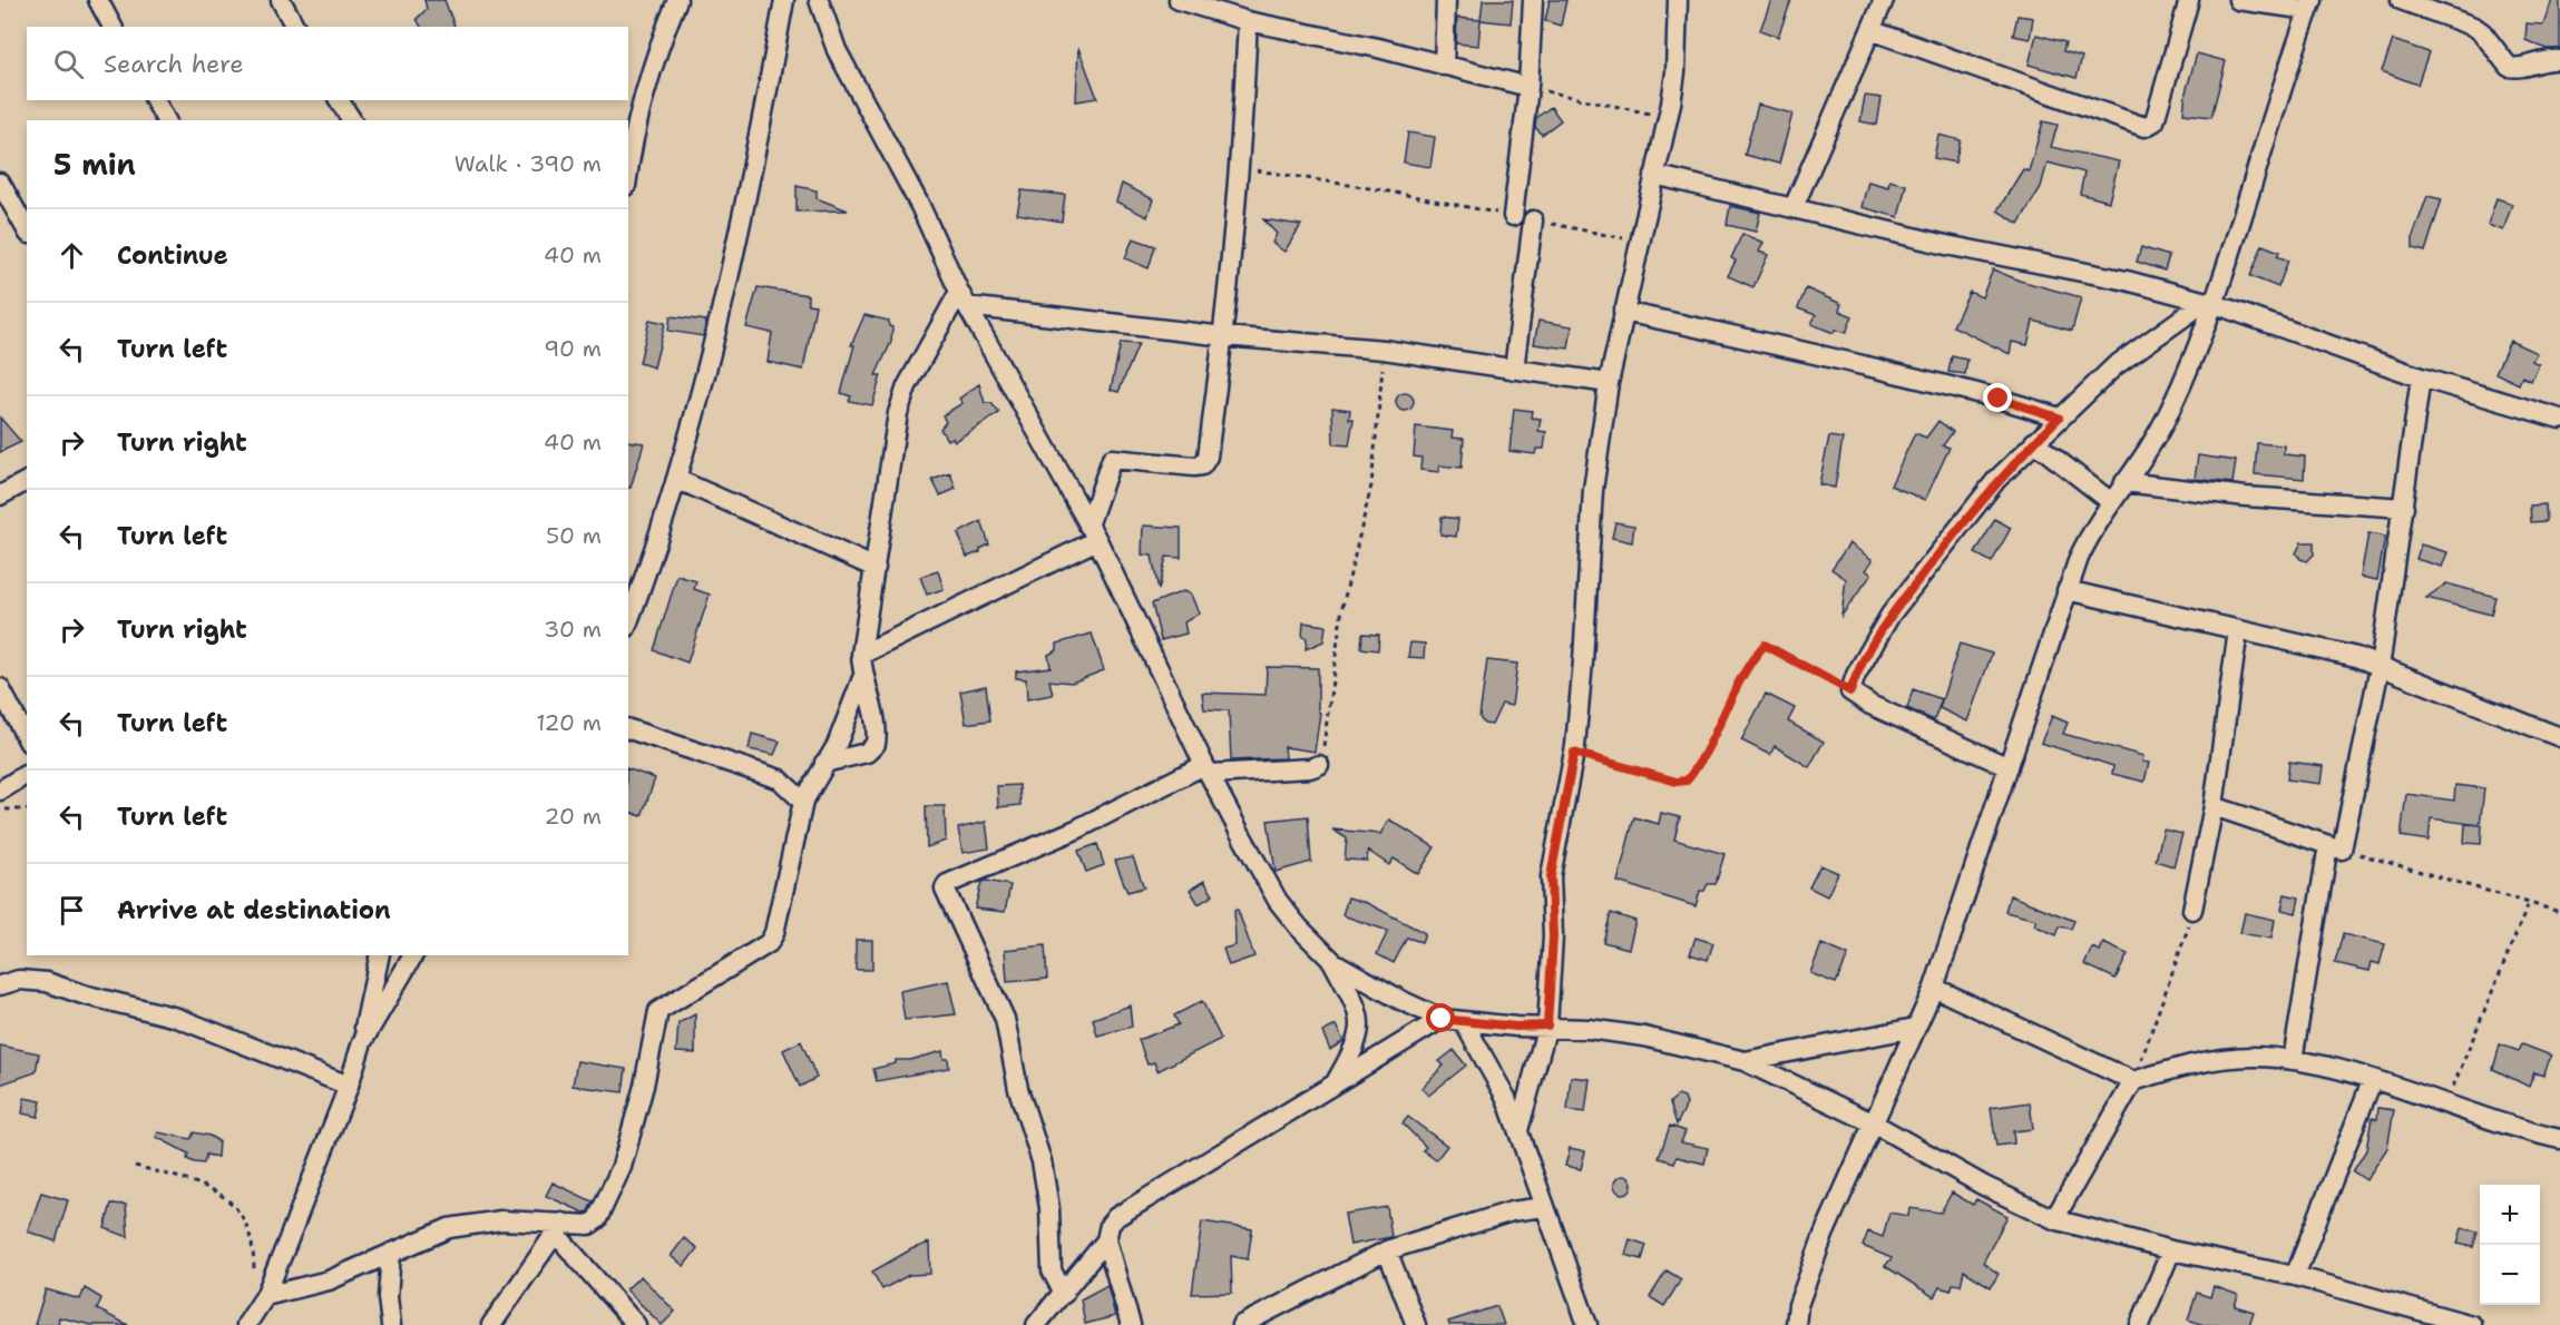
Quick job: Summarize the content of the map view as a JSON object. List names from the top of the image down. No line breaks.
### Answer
{"page":{"search":"Search here","heading":["5 min","Walk · 390 m"],"list":[["Continue","40 m"],["Turn left","90 m"],["Turn right","40 m"],["Turn left","50 m"],["Turn right","30 m"],["Turn left","120 m"],["Turn left","20 m"],"Arrive at destination"],"map_buttons":["+","−"]}}
